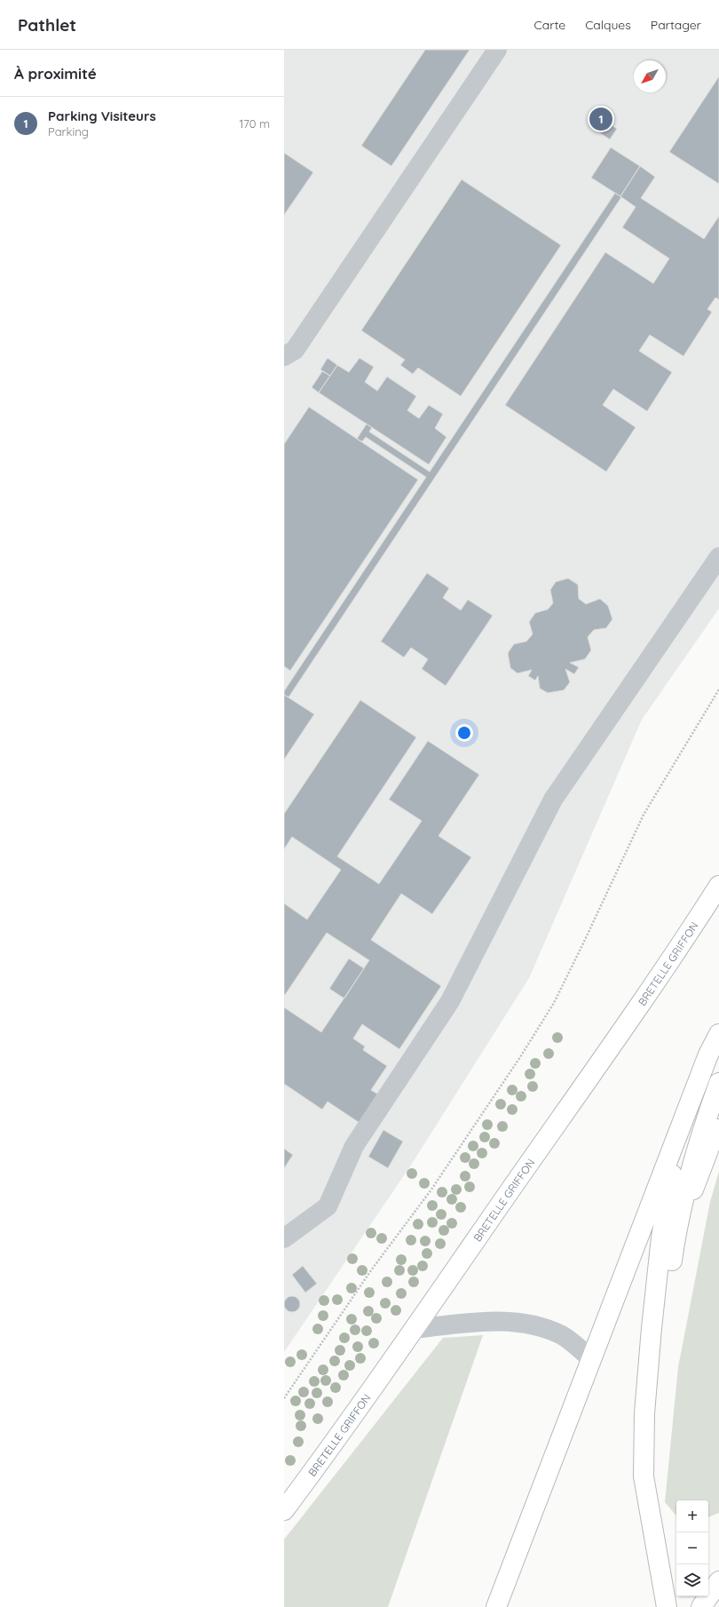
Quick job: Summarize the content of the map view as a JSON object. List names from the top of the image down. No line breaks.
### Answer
{"streets":{"main road":["BRETELLE GRIFFON"]},"north":"bottom left","page":{"header":"Pathlet","nav":["Carte","Calques","Partager"],"heading":"À proximité","list":[{"mark":"1","name":"Parking Visiteurs","note":"Parking","value":"170 m"}],"pins":"1","map_buttons":["+","−"]}}
